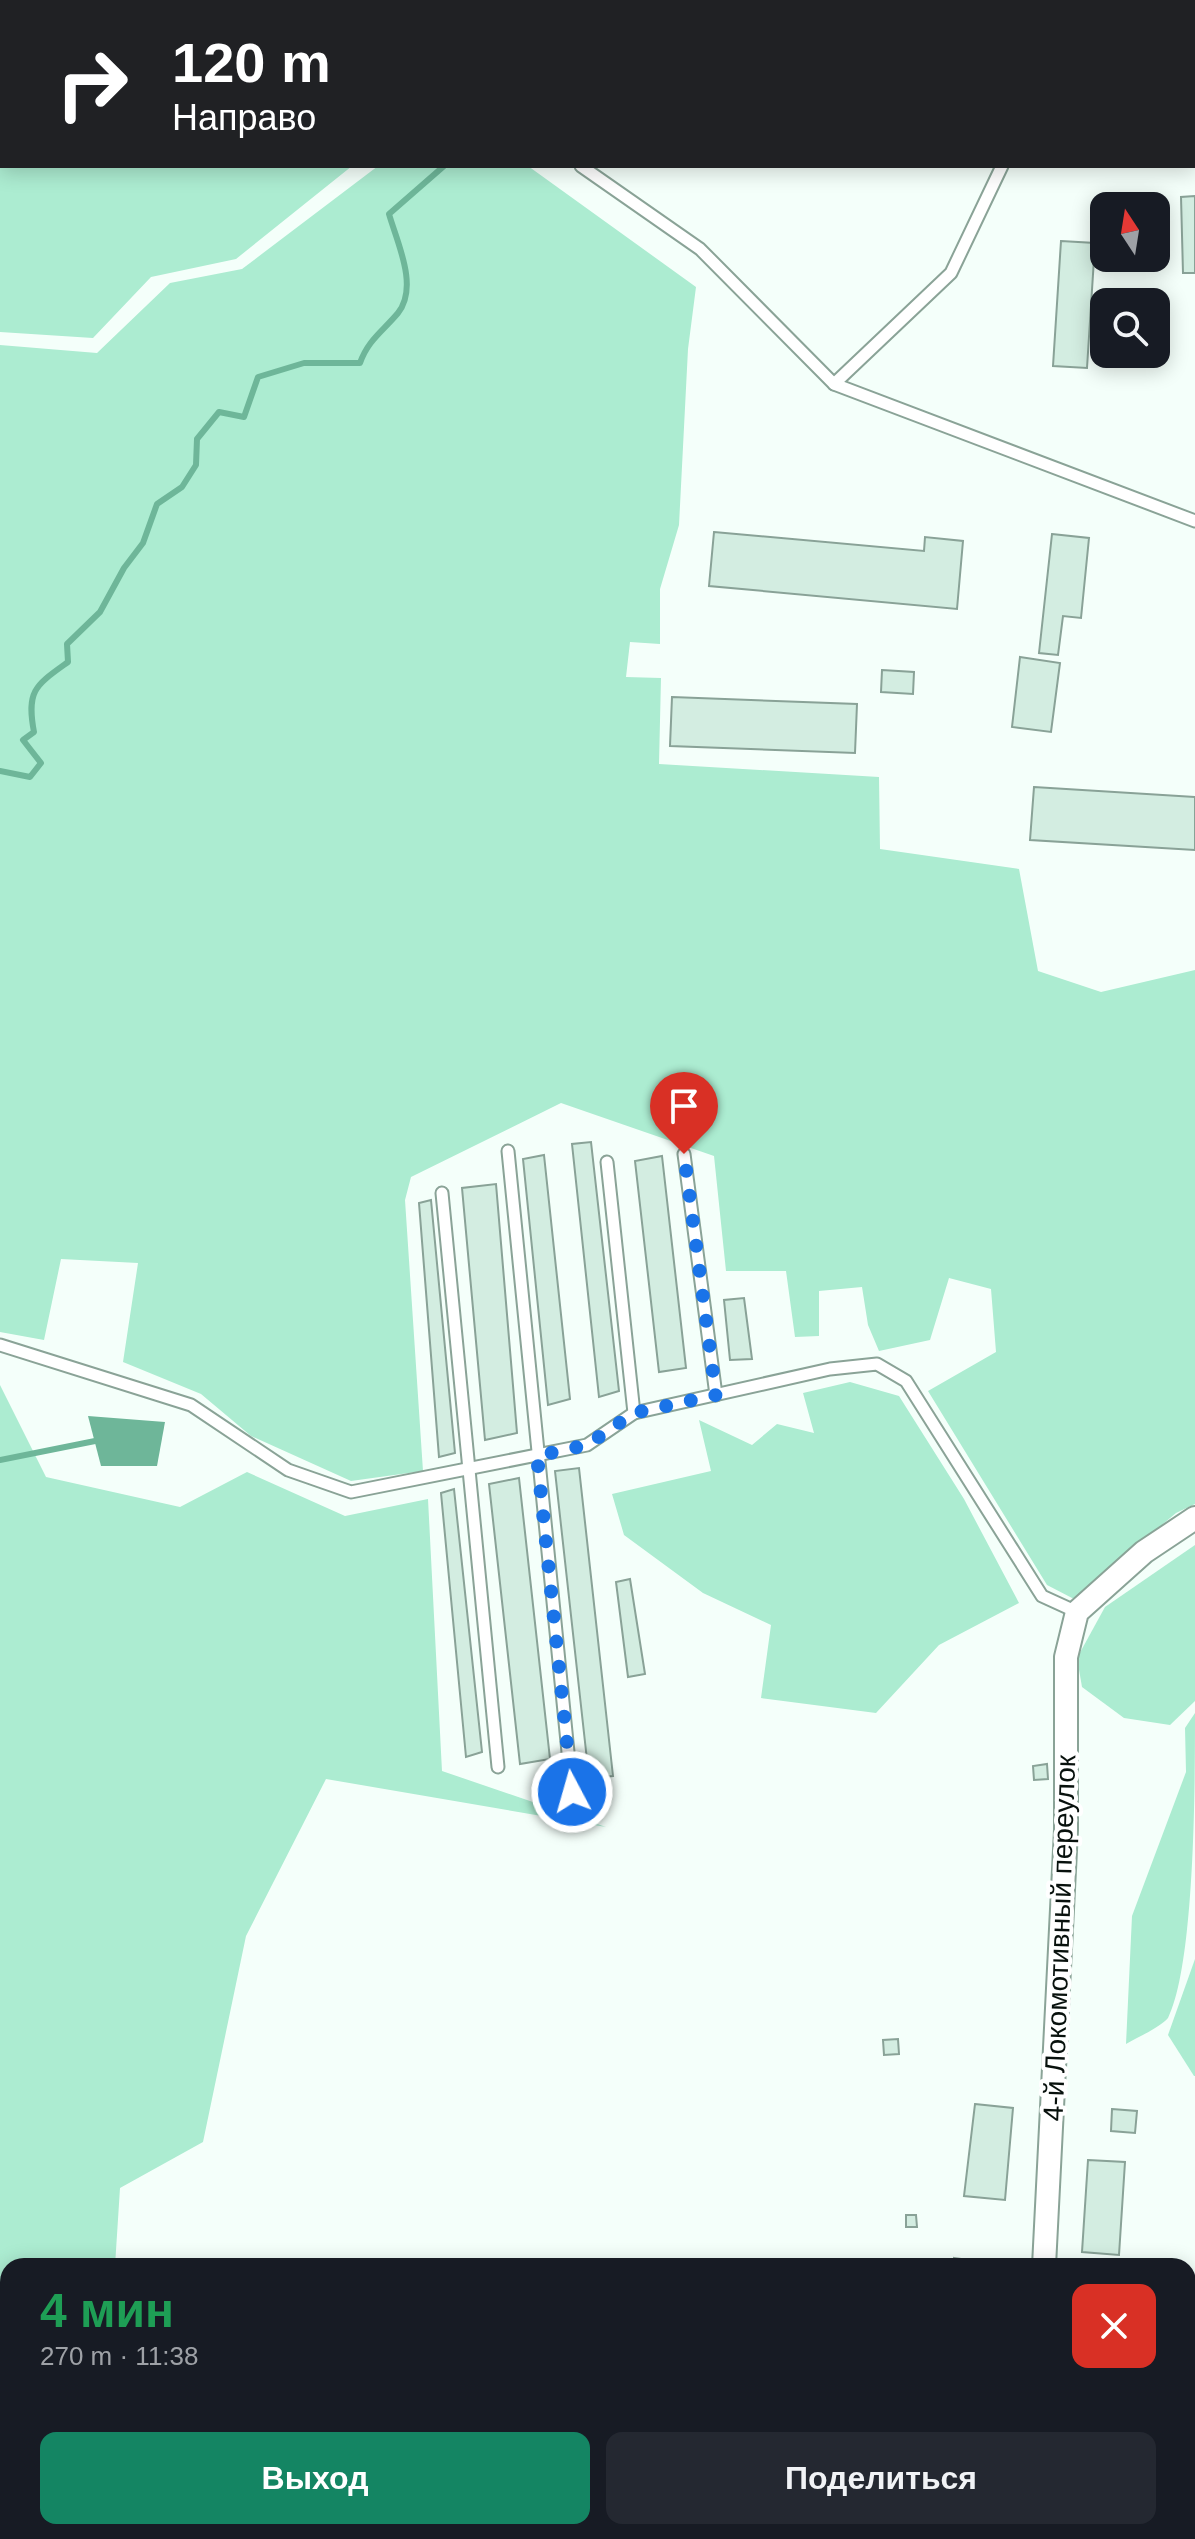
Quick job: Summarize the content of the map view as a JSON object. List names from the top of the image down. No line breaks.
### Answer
{"streets":{"street":["4-й Локомотивный переулок"]},"north":"top","page":{"turn":["120 m","Направо"],"heading":["4 мин","270 m · 11:38"],"buttons":["Выход","Поделиться"]}}
